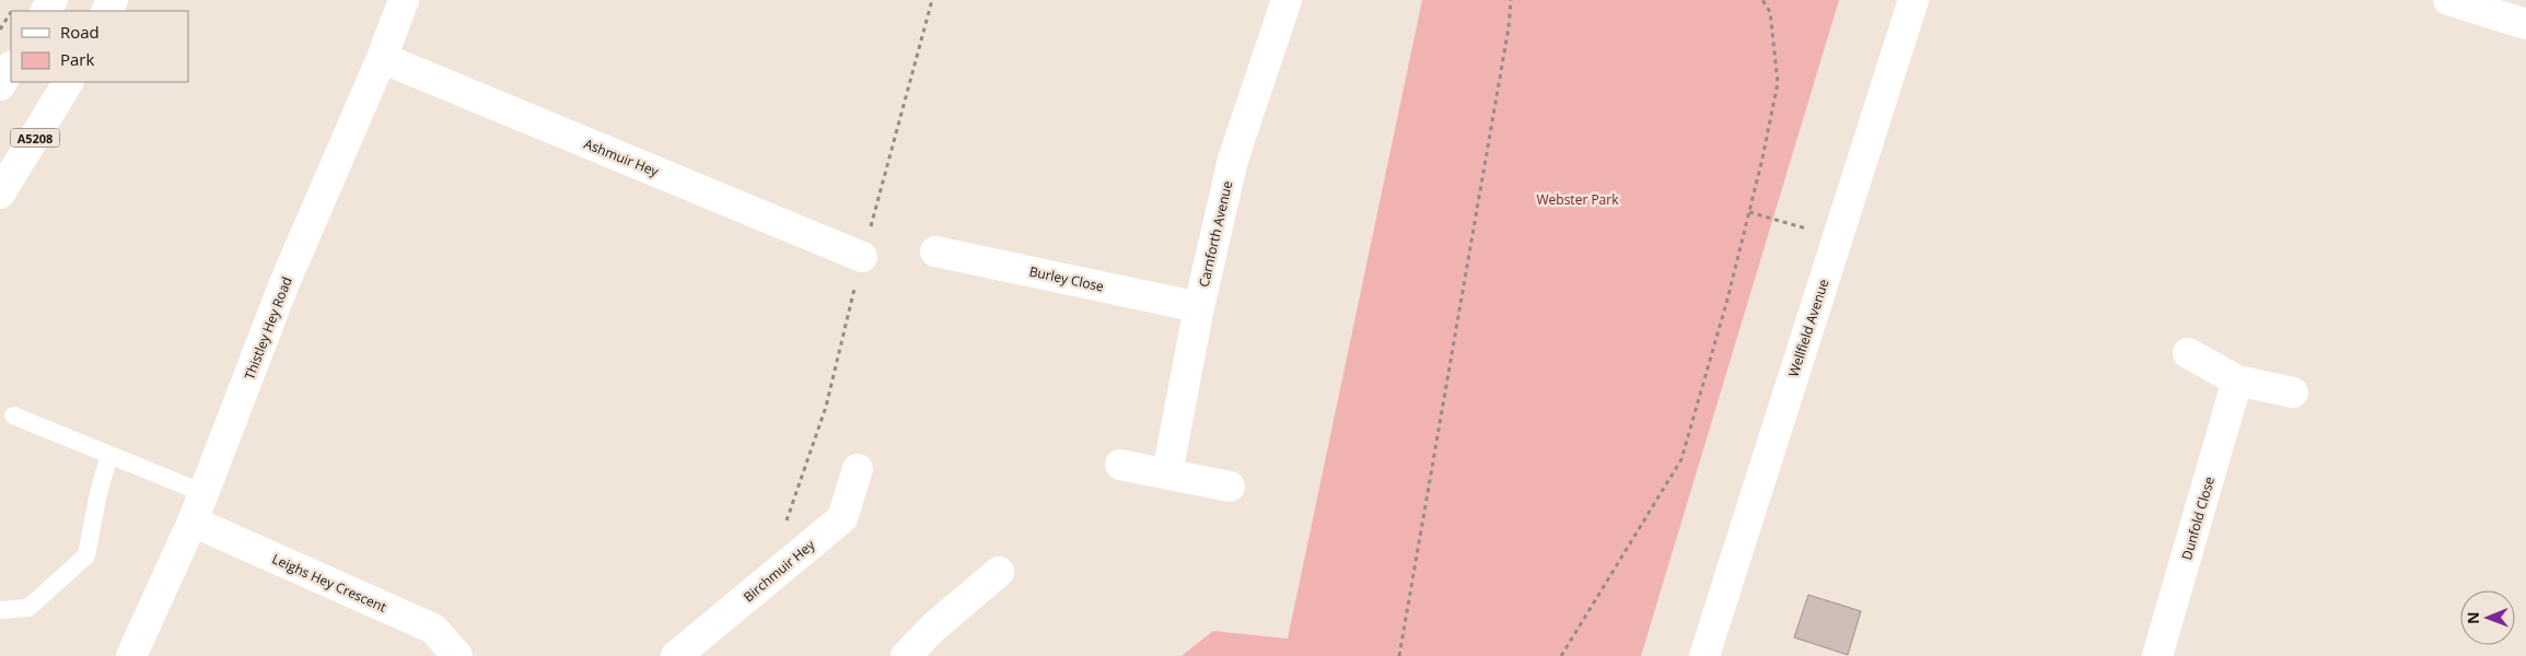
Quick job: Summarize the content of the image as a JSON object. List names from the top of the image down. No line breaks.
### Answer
{"streets":{"street":["A5208","Ashmuir Hey","Carnforth Avenue","Burley Close","Thistley Hey Road","Wellfield Avenue","Dunfold Close","Birchmuir Hey","Leighs Hey Crescent"]},"crossings":[["Ashmuir Hey","Thistley Hey Road"],["Carnforth Avenue","Burley Close"],["Thistley Hey Road","Leighs Hey Crescent"]],"parks":["Webster Park"],"legend":["Road","Park"],"north":"left"}
